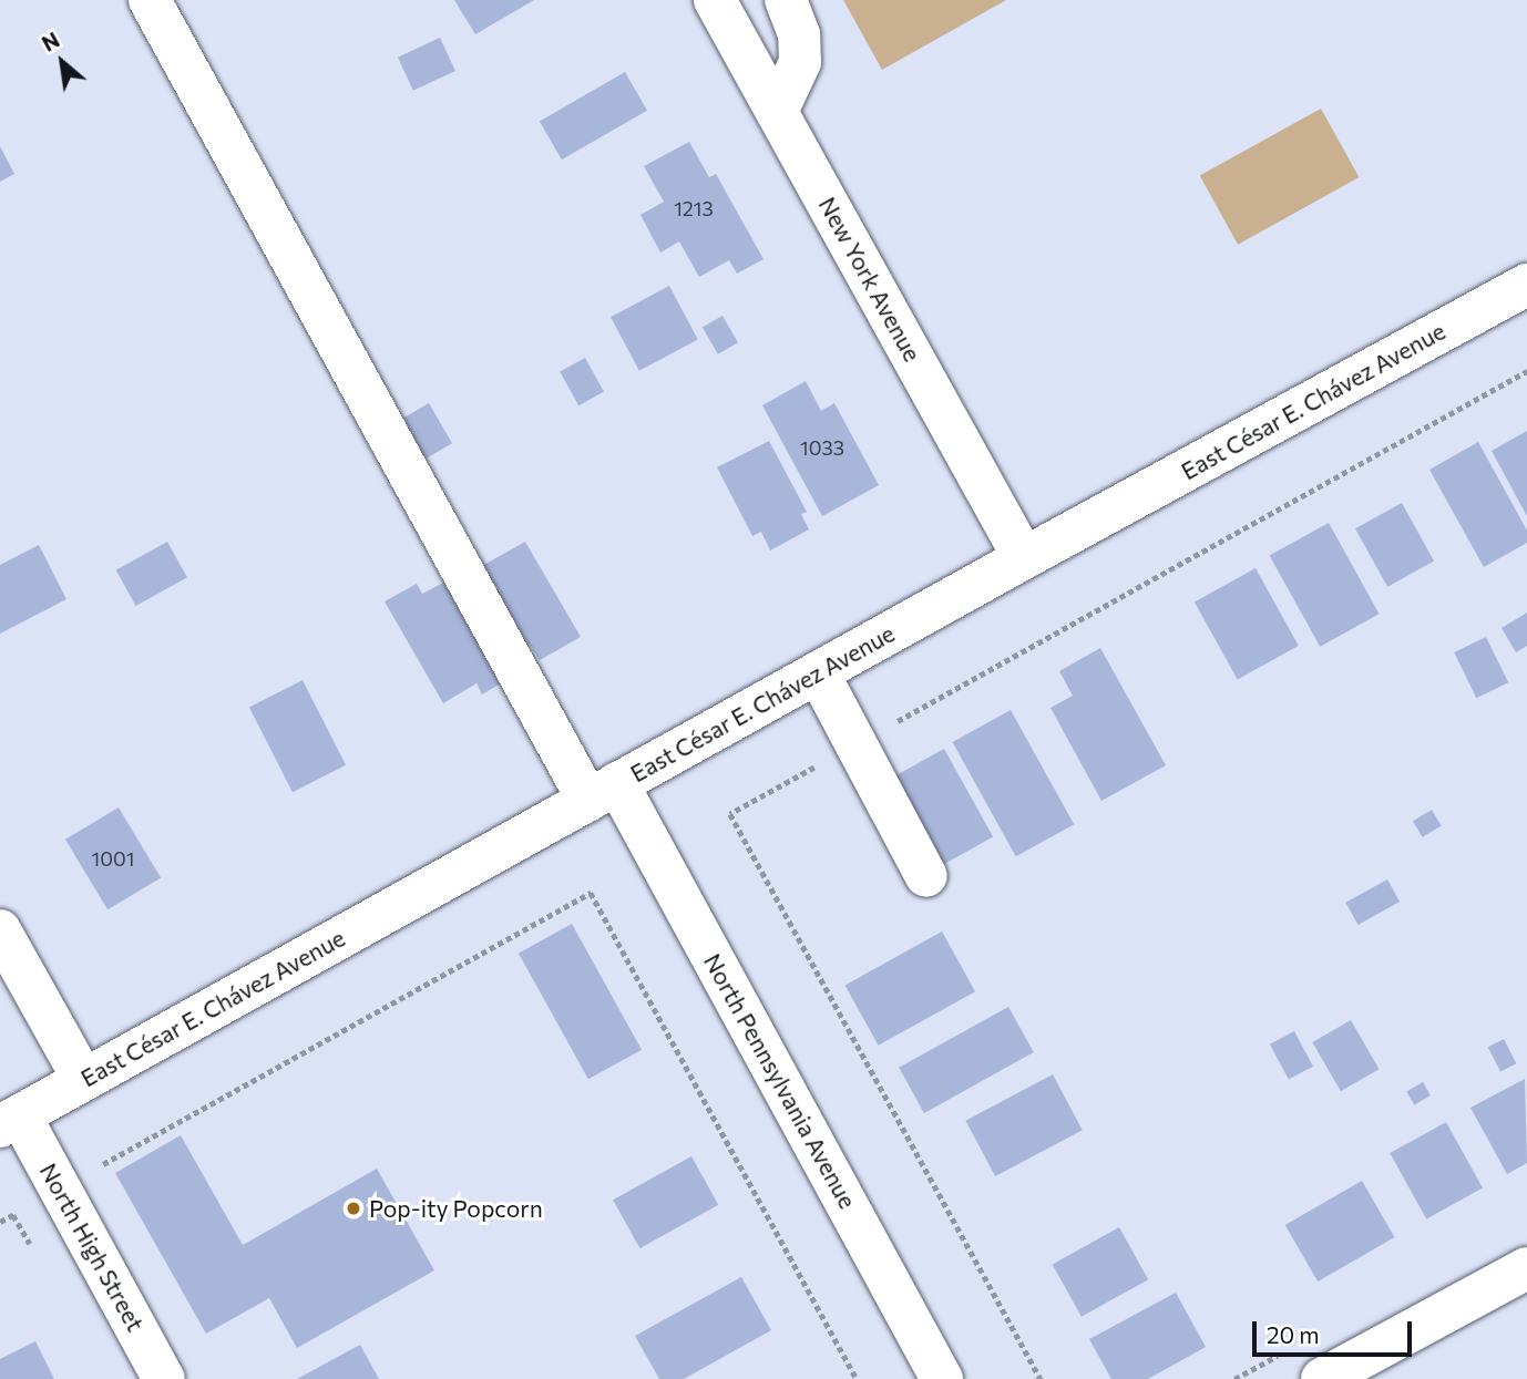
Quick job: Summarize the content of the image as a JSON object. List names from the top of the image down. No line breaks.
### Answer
{"streets":{"street":["New York Avenue","East César E. Chávez Avenue","North Pennsylvania Avenue","North High Street"]},"crossings":[["New York Avenue","East César E. Chávez Avenue"],["East César E. Chávez Avenue","North Pennsylvania Avenue"],["East César E. Chávez Avenue","North High Street"]],"places":["Pop-ity Popcorn"],"house_numbers":["1213","1033","1001"],"scale_bar":"20 m","north":"top left"}
